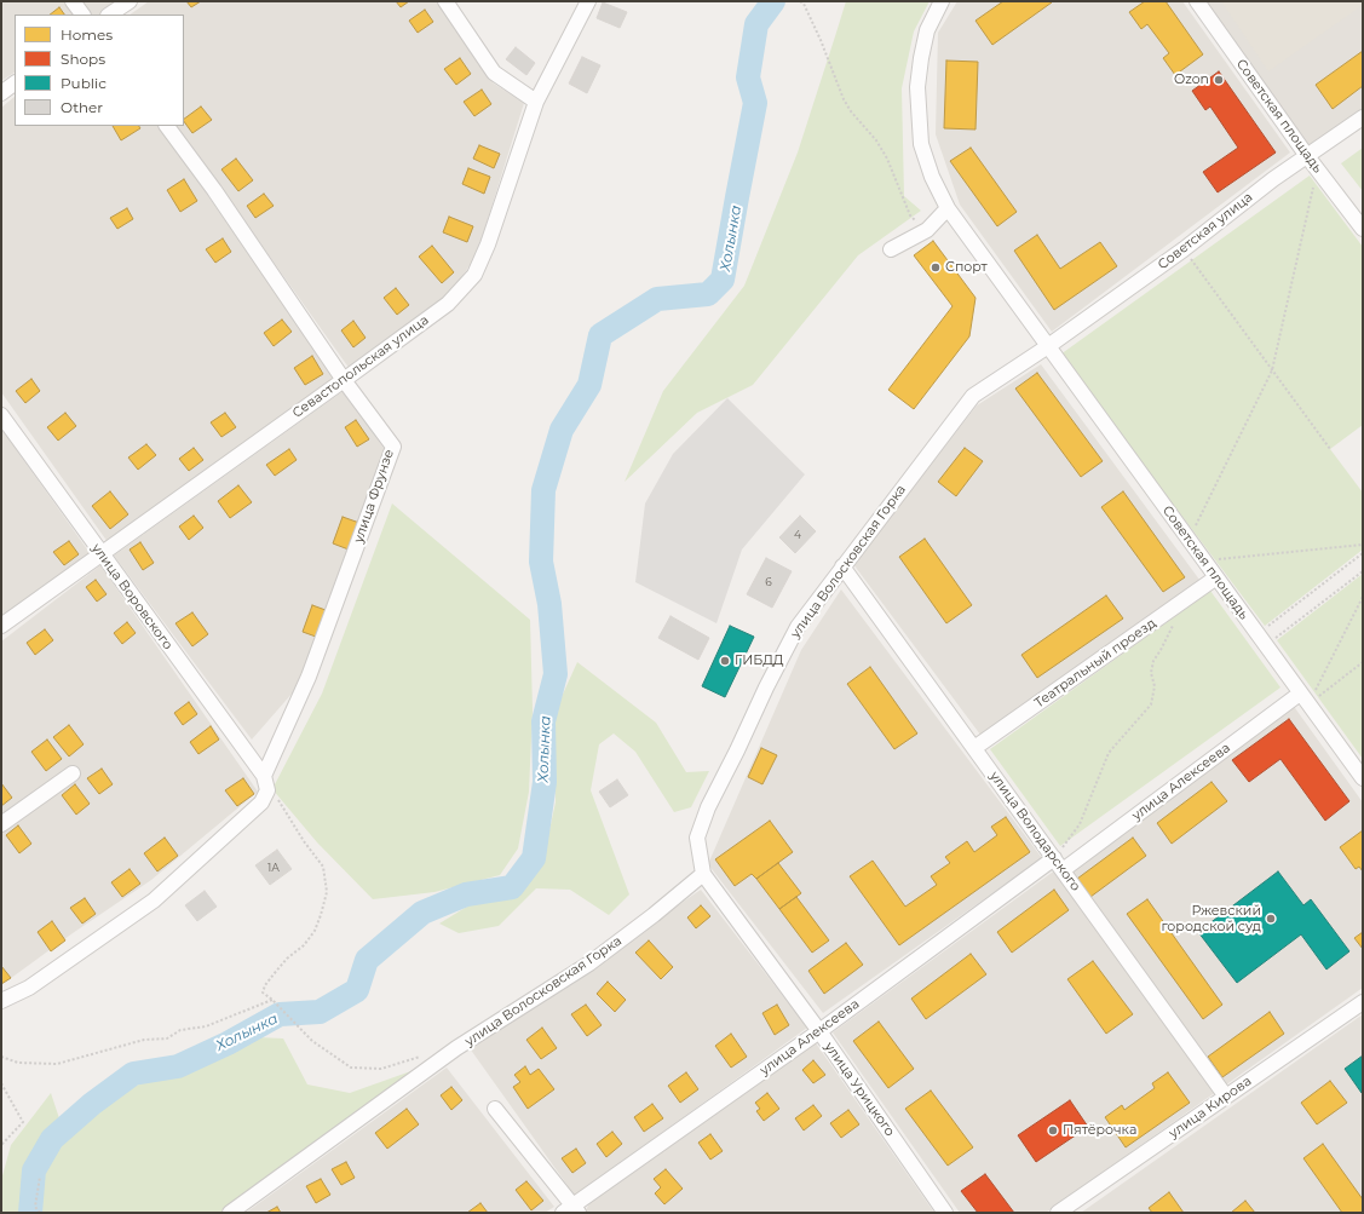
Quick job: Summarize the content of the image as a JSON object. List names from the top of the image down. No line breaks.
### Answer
{"streets":{"street":["Советская площадь","Советская улица","Севастопольская улица","улица Фрунзе","улица Волосковская Горка","улица Воровского","Театральный проезд","улица Алексеева","улица Володарского","улица Урицкого","улица Кирова"]},"crossings":[["Советская площадь","Советская улица"],["Советская площадь","улица Волосковская Горка"],["Советская площадь","Театральный проезд"],["Советская площадь","улица Алексеева"],["Советская улица","улица Волосковская Горка"],["Севастопольская улица","улица Фрунзе"],["Севастопольская улица","улица Воровского"],["улица Фрунзе","улица Воровского"],["улица Волосковская Горка","улица Володарского"],["улица Волосковская Горка","улица Урицкого"],["Театральный проезд","улица Володарского"],["улица Алексеева","улица Володарского"],["улица Алексеева","улица Урицкого"],["улица Володарского","улица Кирова"]],"water":["Холынка"],"places":["Ozon","Спорт","ГИБДД","Ржевский городской суд","Пятёрочка"],"house_numbers":["4","6","1А"],"legend":["Homes","Shops","Public","Other"]}
